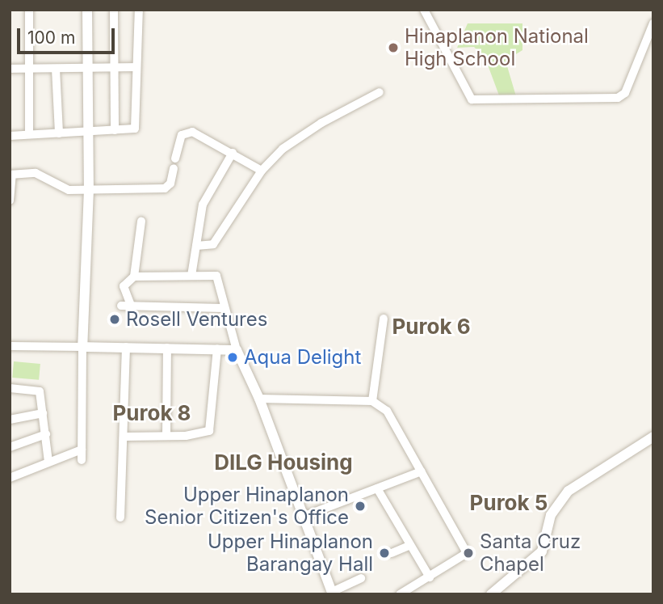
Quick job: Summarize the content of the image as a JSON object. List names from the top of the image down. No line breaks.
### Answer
{"districts":["Purok 6","Purok 8","DILG Housing","Purok 5"],"places":["Hinaplanon National High School","Rosell Ventures","Aqua Delight","Upper Hinaplanon Senior Citizen's Office","Upper Hinaplanon Barangay Hall","Santa Cruz Chapel"],"scale_bar":"100 m"}
